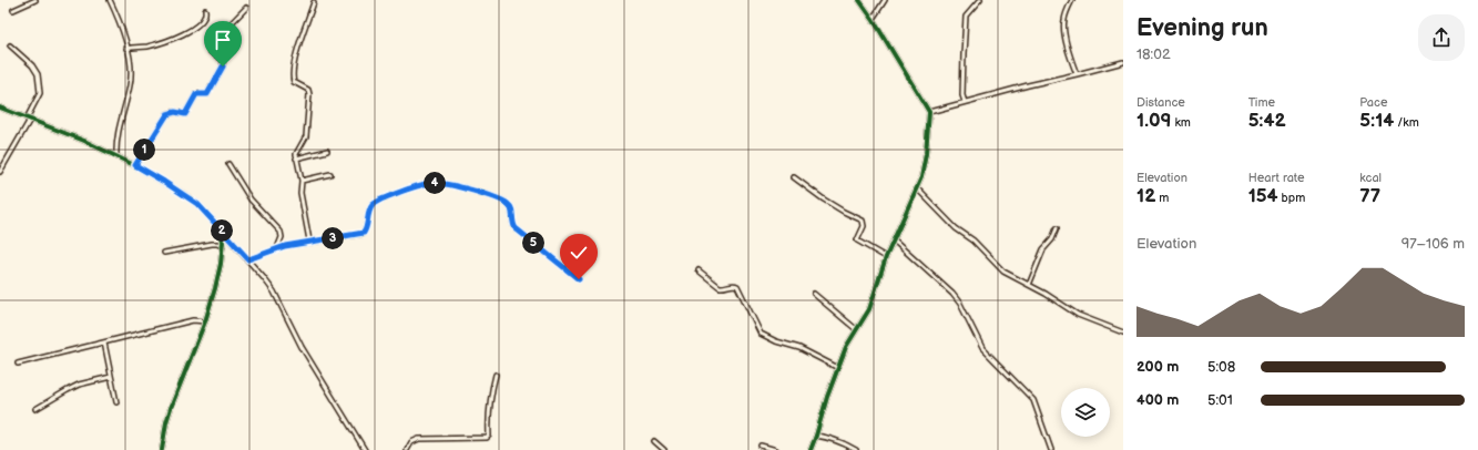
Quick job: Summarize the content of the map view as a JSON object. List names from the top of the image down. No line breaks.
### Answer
{"page":{"heading":["Evening run","18:02"],"stats":[["Distance","1.09 km"],["Time","5:42"],["Pace","5:14 /km"],["Elevation","12 m"],["Heart rate","154 bpm"],["kcal","77"]],"pins":["1","4","2","3","5"],"chart":["Elevation","97–106 m"],"list":[{"name":"200 m","note":"5:08"},{"name":"400 m","note":"5:01"}]}}
